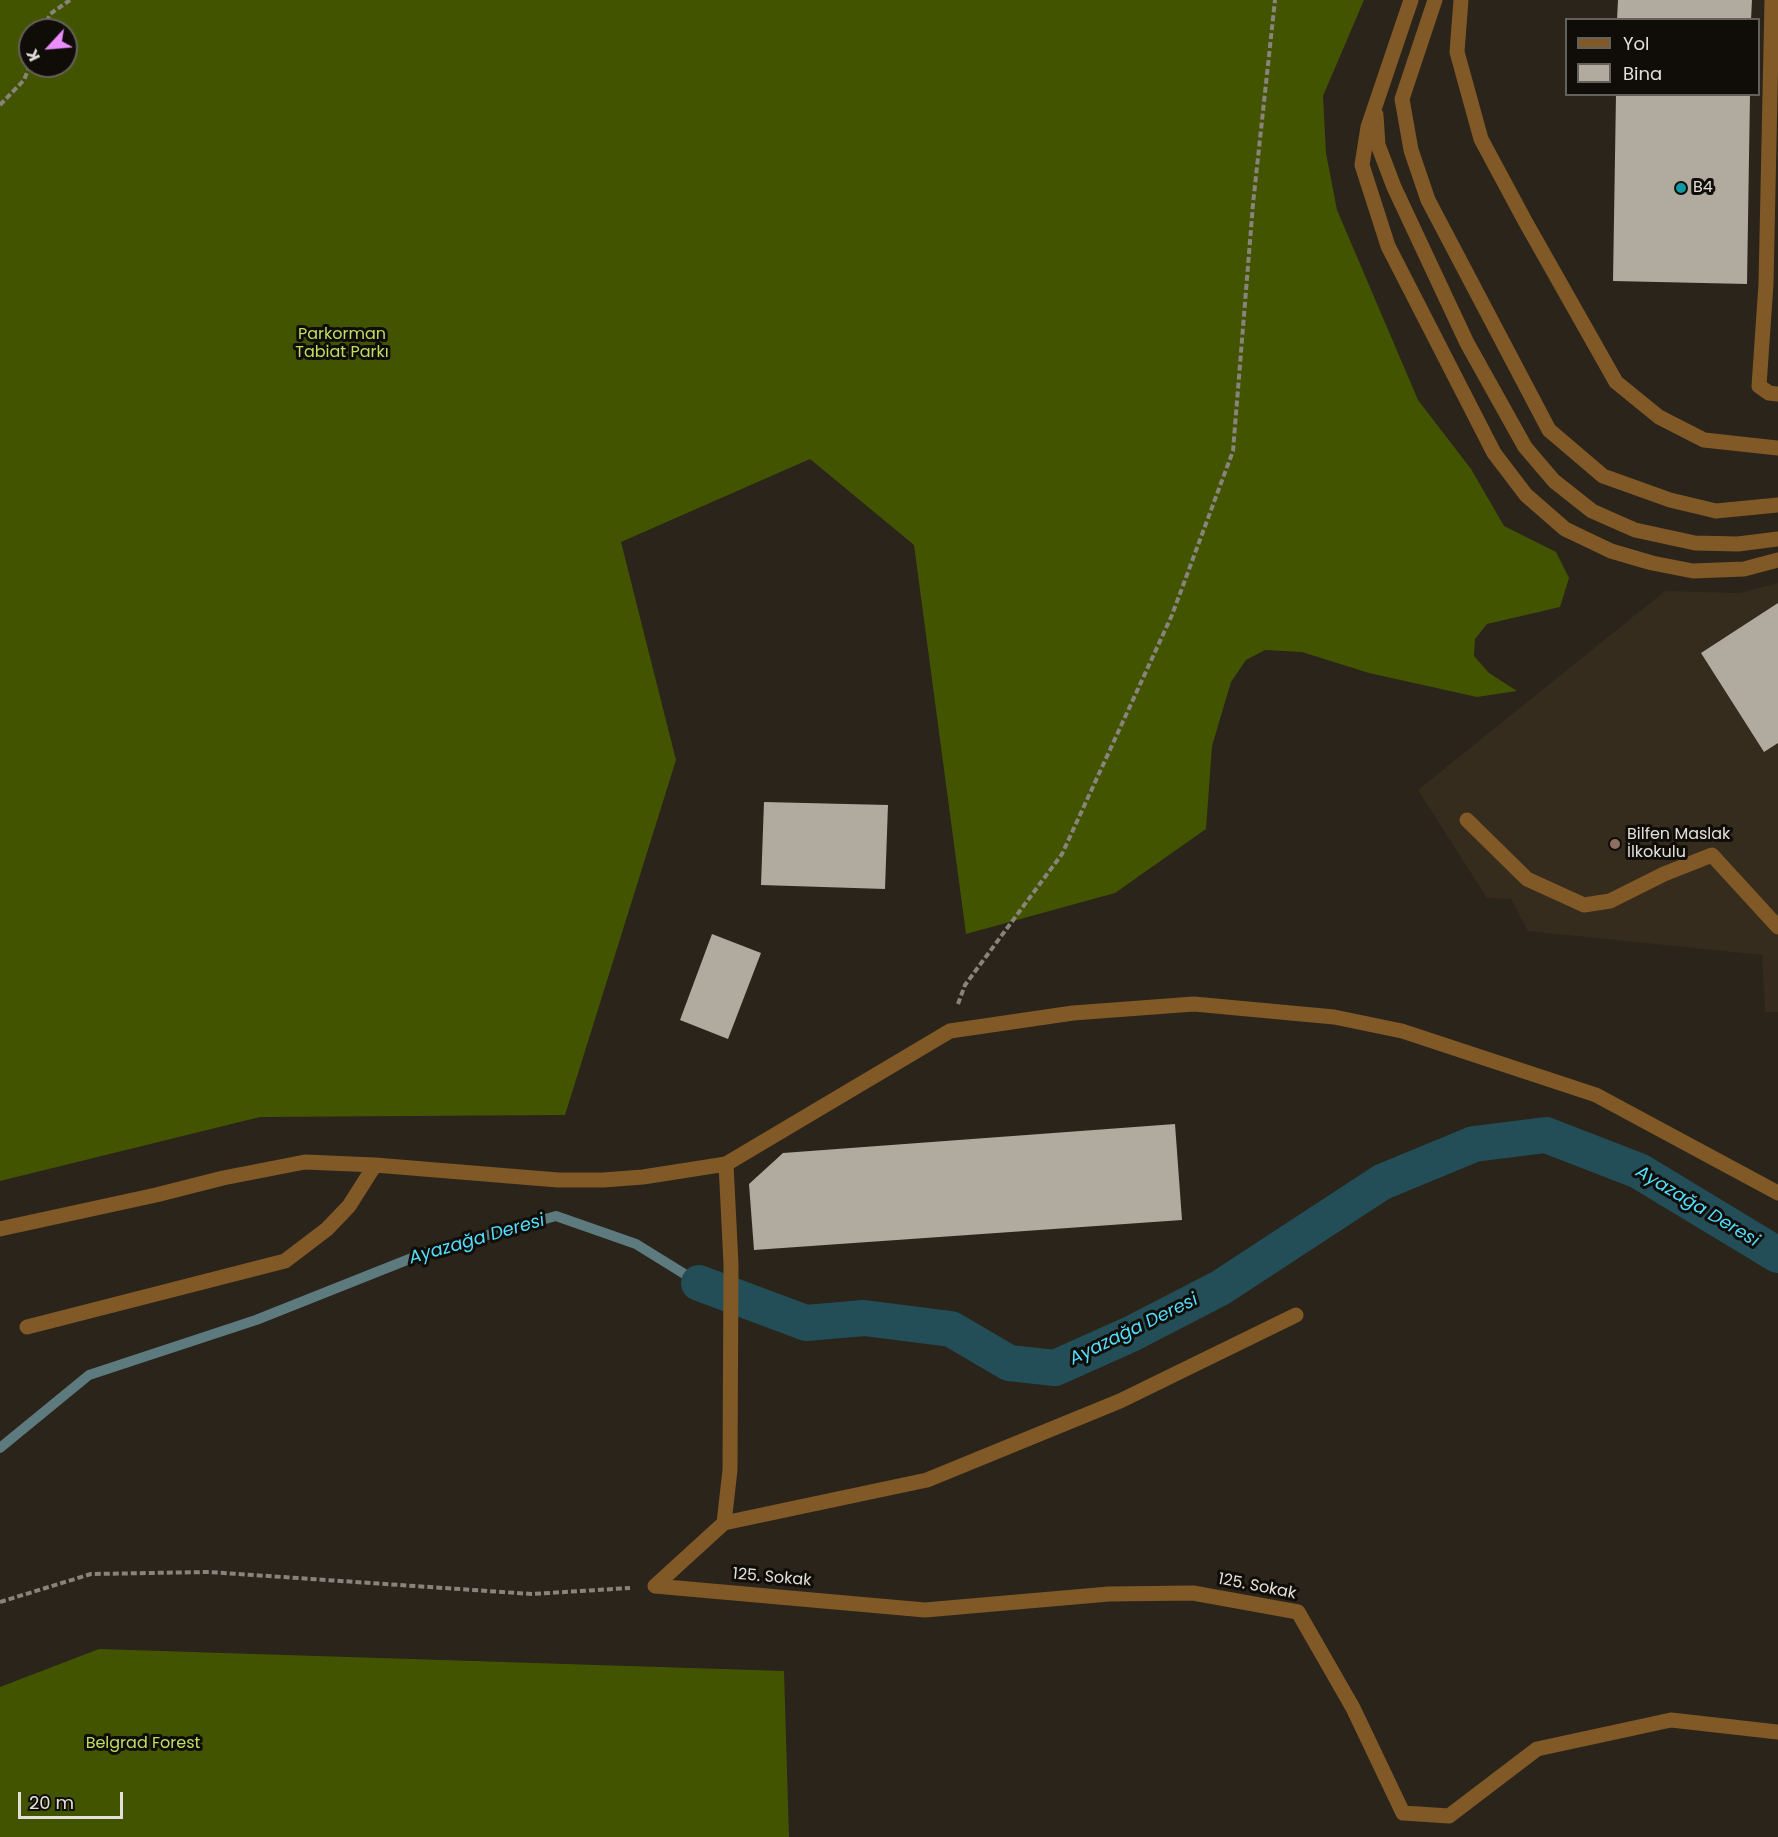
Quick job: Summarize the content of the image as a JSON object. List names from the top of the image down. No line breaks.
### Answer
{"streets":{"street":["125. Sokak"]},"water":["Ayazağa Deresi"],"parks":["Parkorman Tabiat Parkı","Belgrad Forest"],"places":["B4","Bilfen Maslak İlkokulu"],"legend":["Yol","Bina"],"scale_bar":"20 m","north":"bottom left"}
